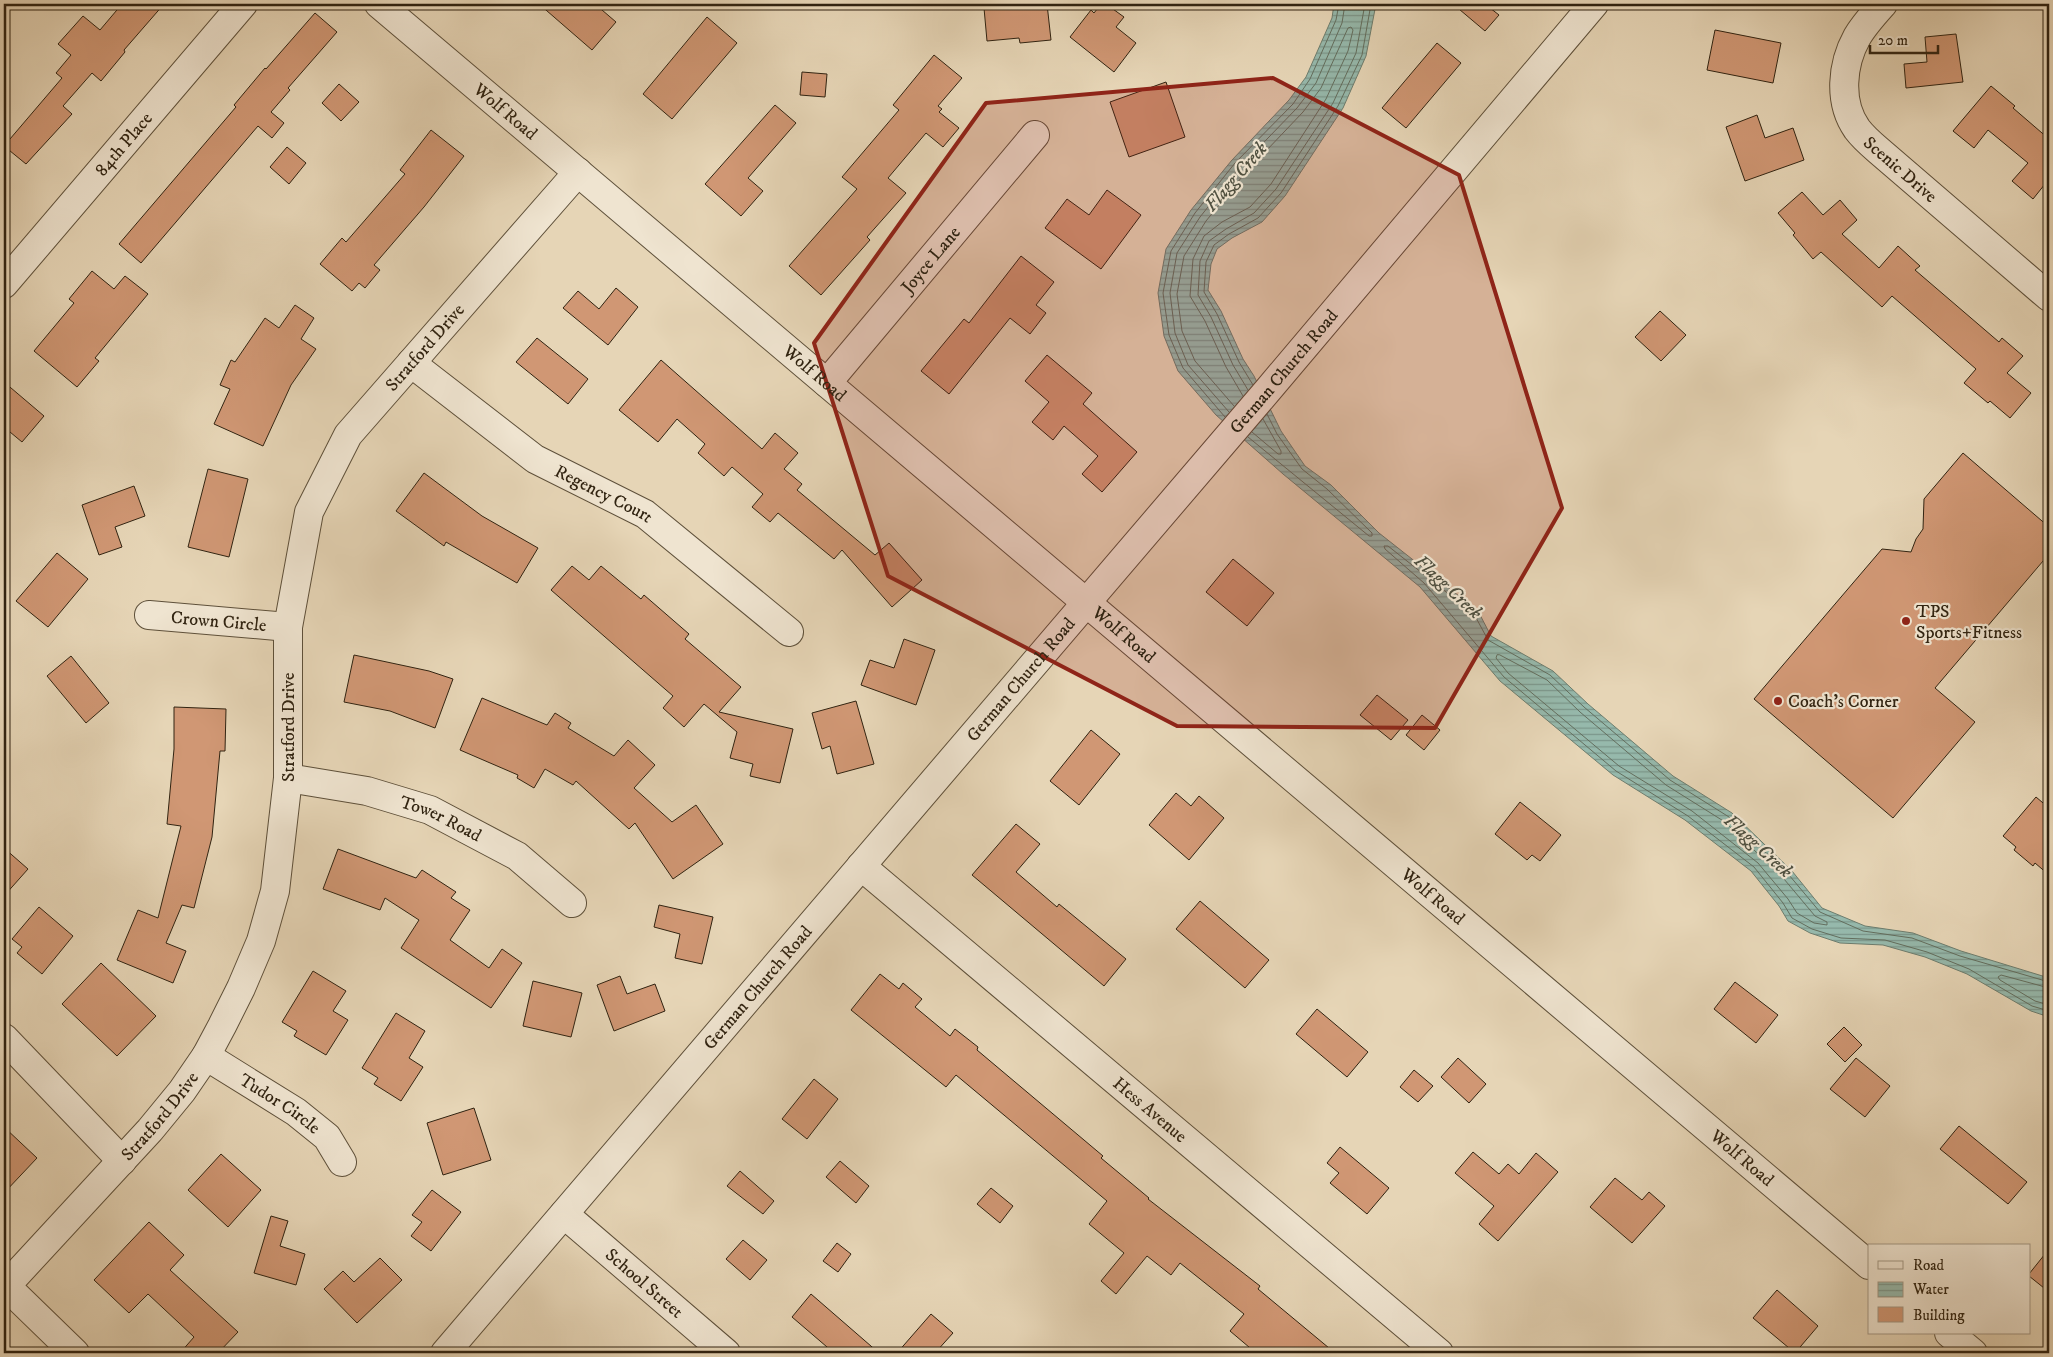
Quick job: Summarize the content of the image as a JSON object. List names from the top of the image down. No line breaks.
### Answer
{"streets":{"street":["Wolf Road","84th Place","Scenic Drive","Joyce Lane","Stratford Drive","German Church Road","Regency Court","Crown Circle","Tower Road","Tudor Circle","Hess Avenue","School Street"]},"crossings":[["Wolf Road","Joyce Lane"],["Wolf Road","Stratford Drive"],["Wolf Road","German Church Road"],["Stratford Drive","Regency Court"],["Stratford Drive","Crown Circle"],["Stratford Drive","Tower Road"],["Stratford Drive","Tudor Circle"],["German Church Road","Hess Avenue"],["German Church Road","School Street"]],"water":["Flagg Creek"],"places":["TPS Sports+Fitness","Coach's Corner"],"legend":["Road","Water","Building"],"scale_bar":"20 m"}
